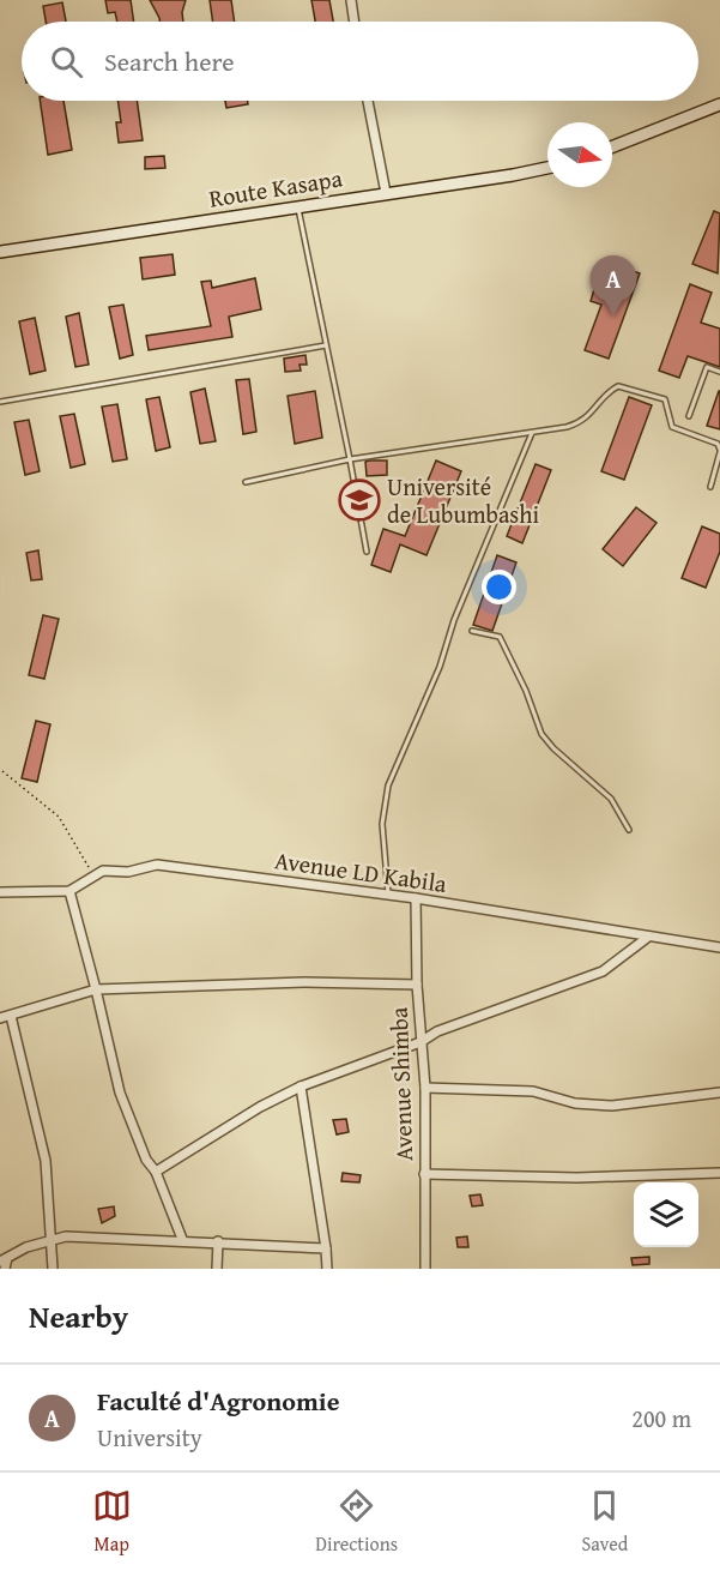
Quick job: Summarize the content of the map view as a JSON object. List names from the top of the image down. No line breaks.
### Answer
{"streets":{"main road":["Route Kasapa"],"street":["Avenue LD Kabila","Avenue Shimba"]},"crossings":[["Avenue LD Kabila","Avenue Shimba"]],"places":{"school or university":["Université de Lubumbashi"]},"north":"right","page":{"search":"Search here","pins":"A","heading":"Nearby","list":[{"mark":"A","name":"Faculté d'Agronomie","note":"University","value":"200 m"}],"nav":["Map","Directions","Saved"]}}
